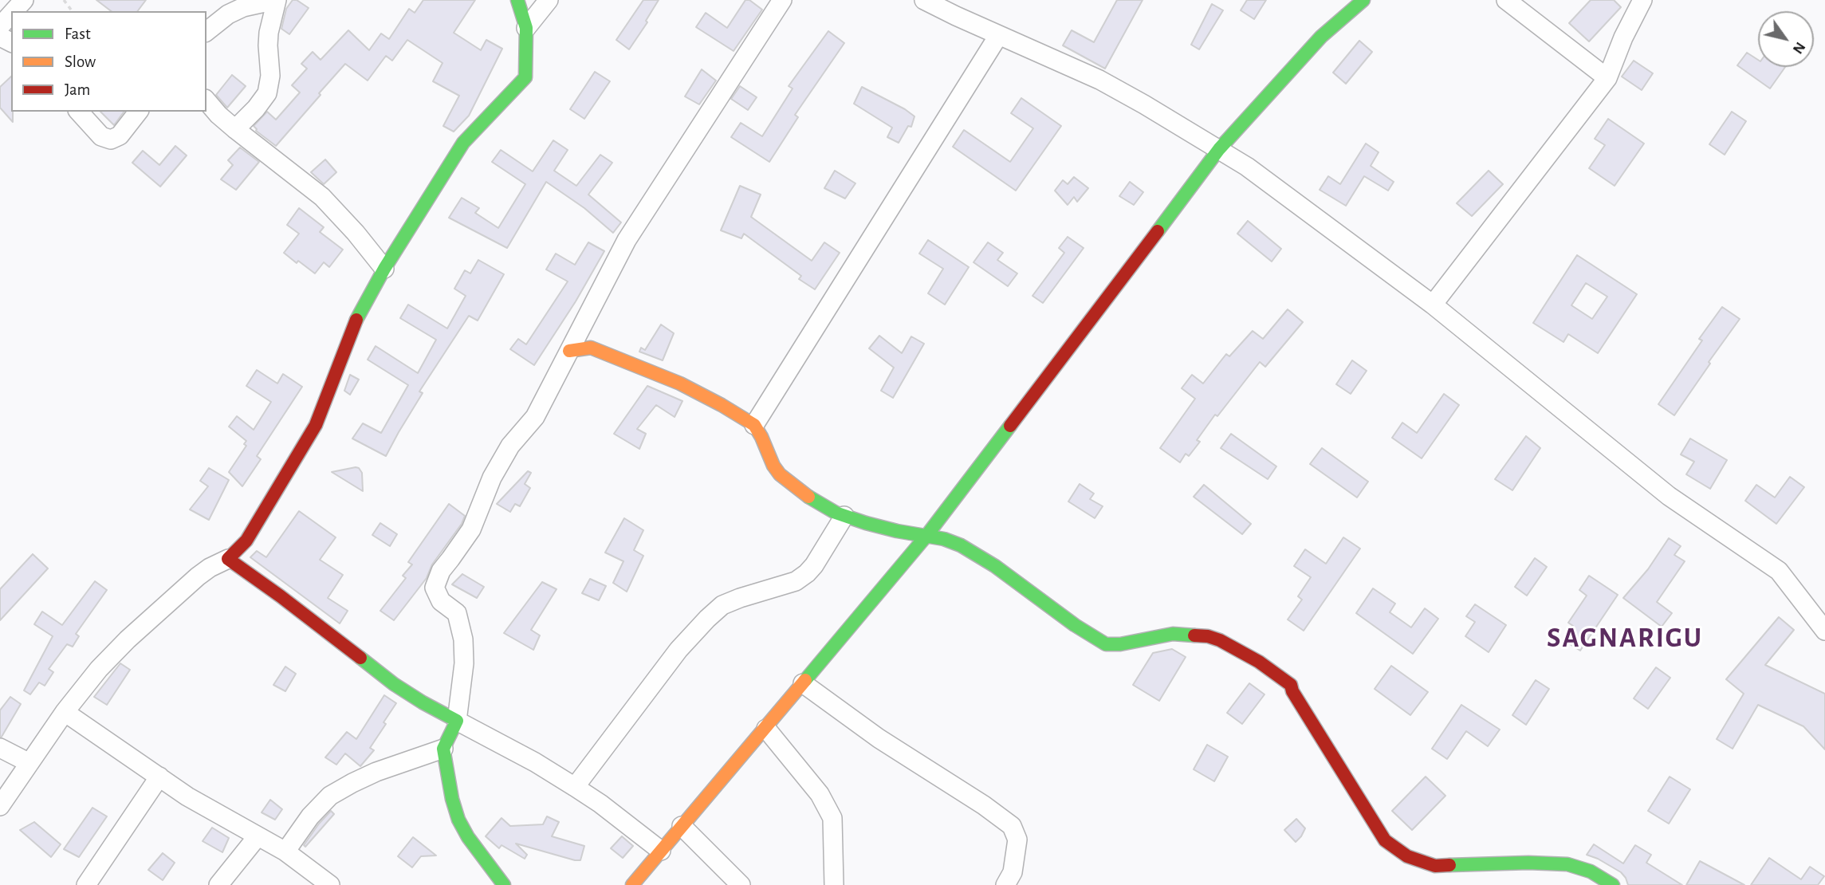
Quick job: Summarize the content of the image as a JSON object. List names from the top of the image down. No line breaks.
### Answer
{"districts":["SAGNARIGU"],"legend":["Fast","Slow","Jam"],"north":"bottom right"}
